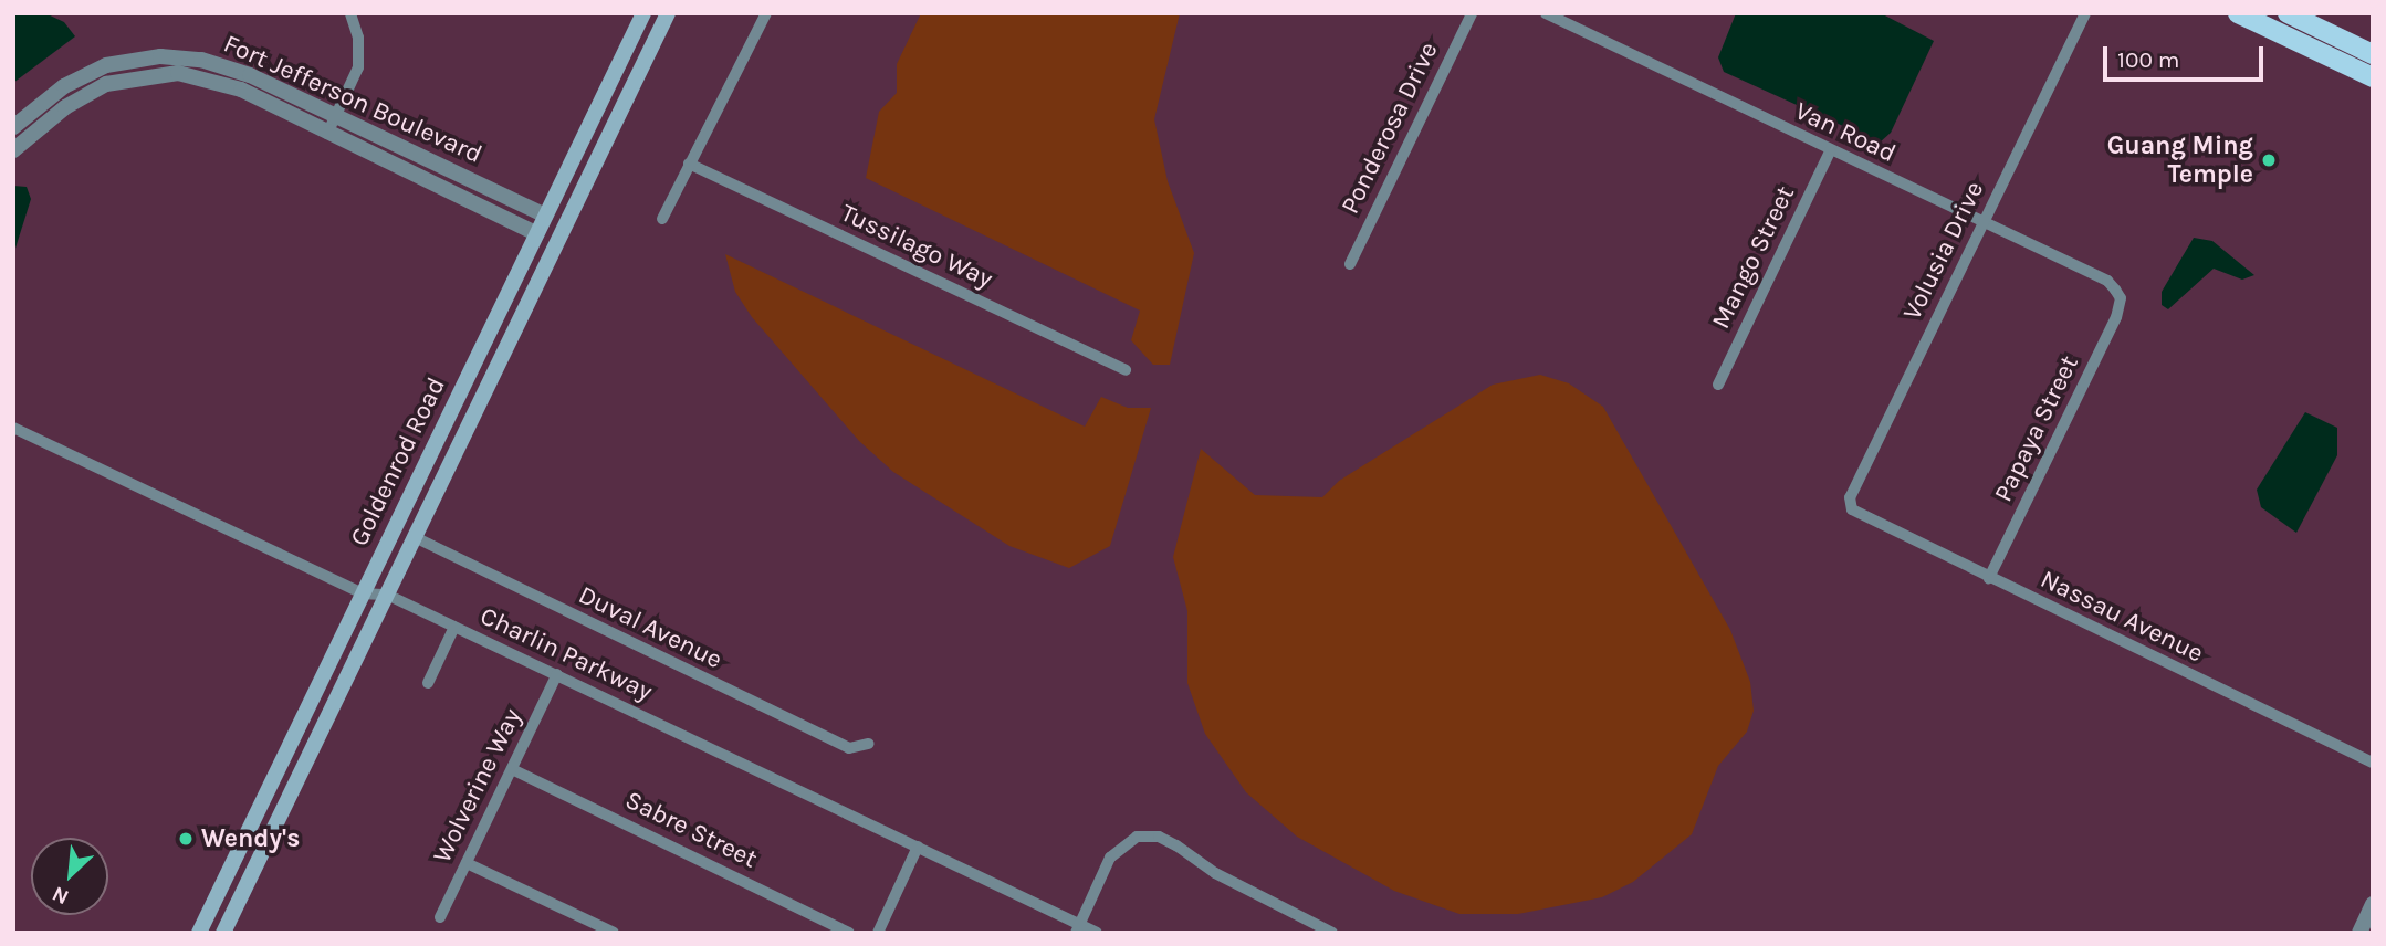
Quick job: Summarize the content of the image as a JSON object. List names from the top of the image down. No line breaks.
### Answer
{"streets":{"main road":["Goldenrod Road"],"street":["Fort Jefferson Boulevard","Ponderosa Drive","Van Road","Tussilago Way","Volusia Drive","Mango Street","Papaya Street","Nassau Avenue","Duval Avenue","Charlin Parkway","Wolverine Way","Sabre Street"]},"crossings":[["Fort Jefferson Boulevard","Goldenrod Road"],["Van Road","Volusia Drive"],["Van Road","Mango Street"],["Van Road","Papaya Street"],["Volusia Drive","Nassau Avenue"],["Papaya Street","Nassau Avenue"],["Goldenrod Road","Duval Avenue"],["Goldenrod Road","Charlin Parkway"],["Charlin Parkway","Wolverine Way"],["Wolverine Way","Sabre Street"]],"places":["Guang Ming Temple","Wendy's"],"scale_bar":"100 m","north":"bottom left"}
